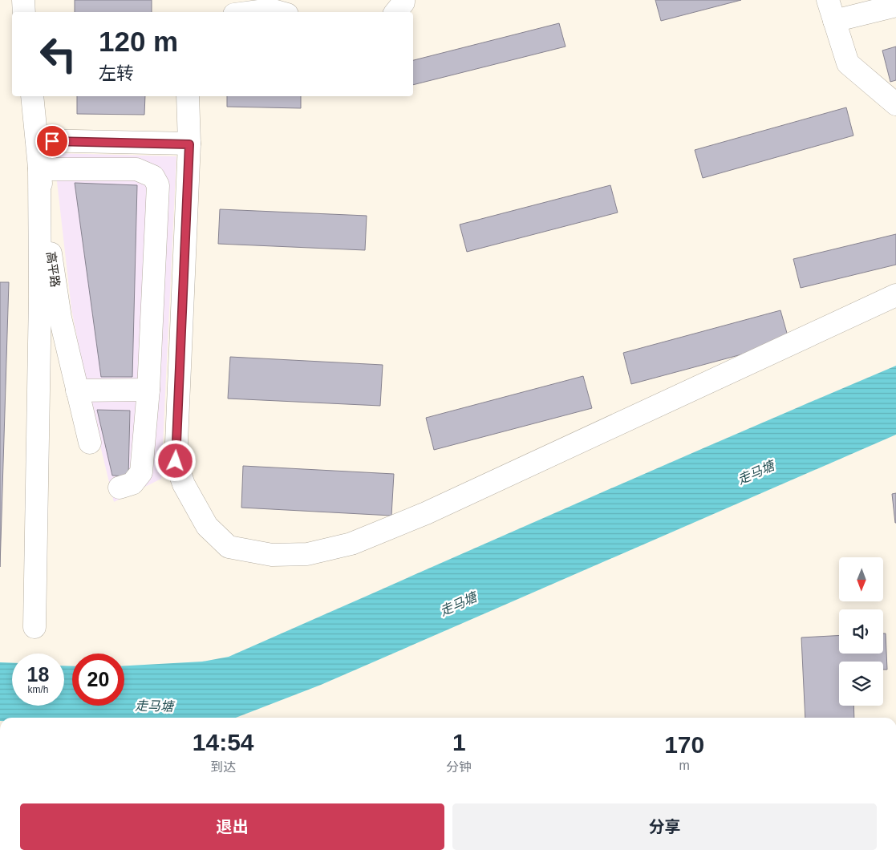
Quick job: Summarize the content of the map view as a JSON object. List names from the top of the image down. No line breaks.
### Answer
{"streets":{"street":["高平路"]},"water":["走马塘"],"north":"bottom","page":{"turn":["120 m","左转"],"speed":"18 km/h","limit":"20","eta":["14:54","到达","1","分钟","170","m"],"buttons":["退出","分享"]}}
